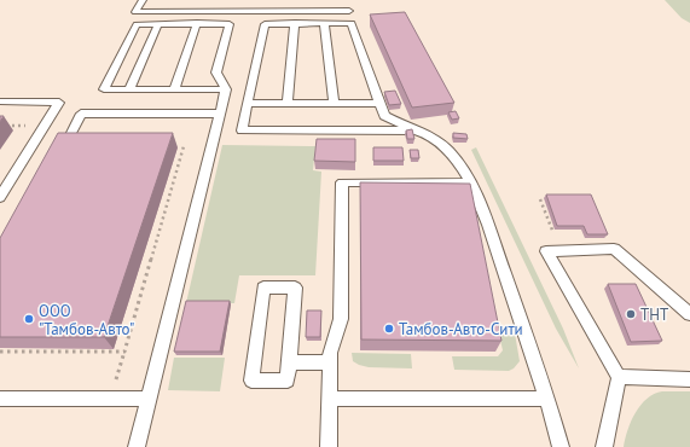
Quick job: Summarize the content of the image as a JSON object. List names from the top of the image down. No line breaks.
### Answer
{"places":["ТНТ","ООО \"Тамбов-Авто\"","Тамбов-Авто-Сити"]}
